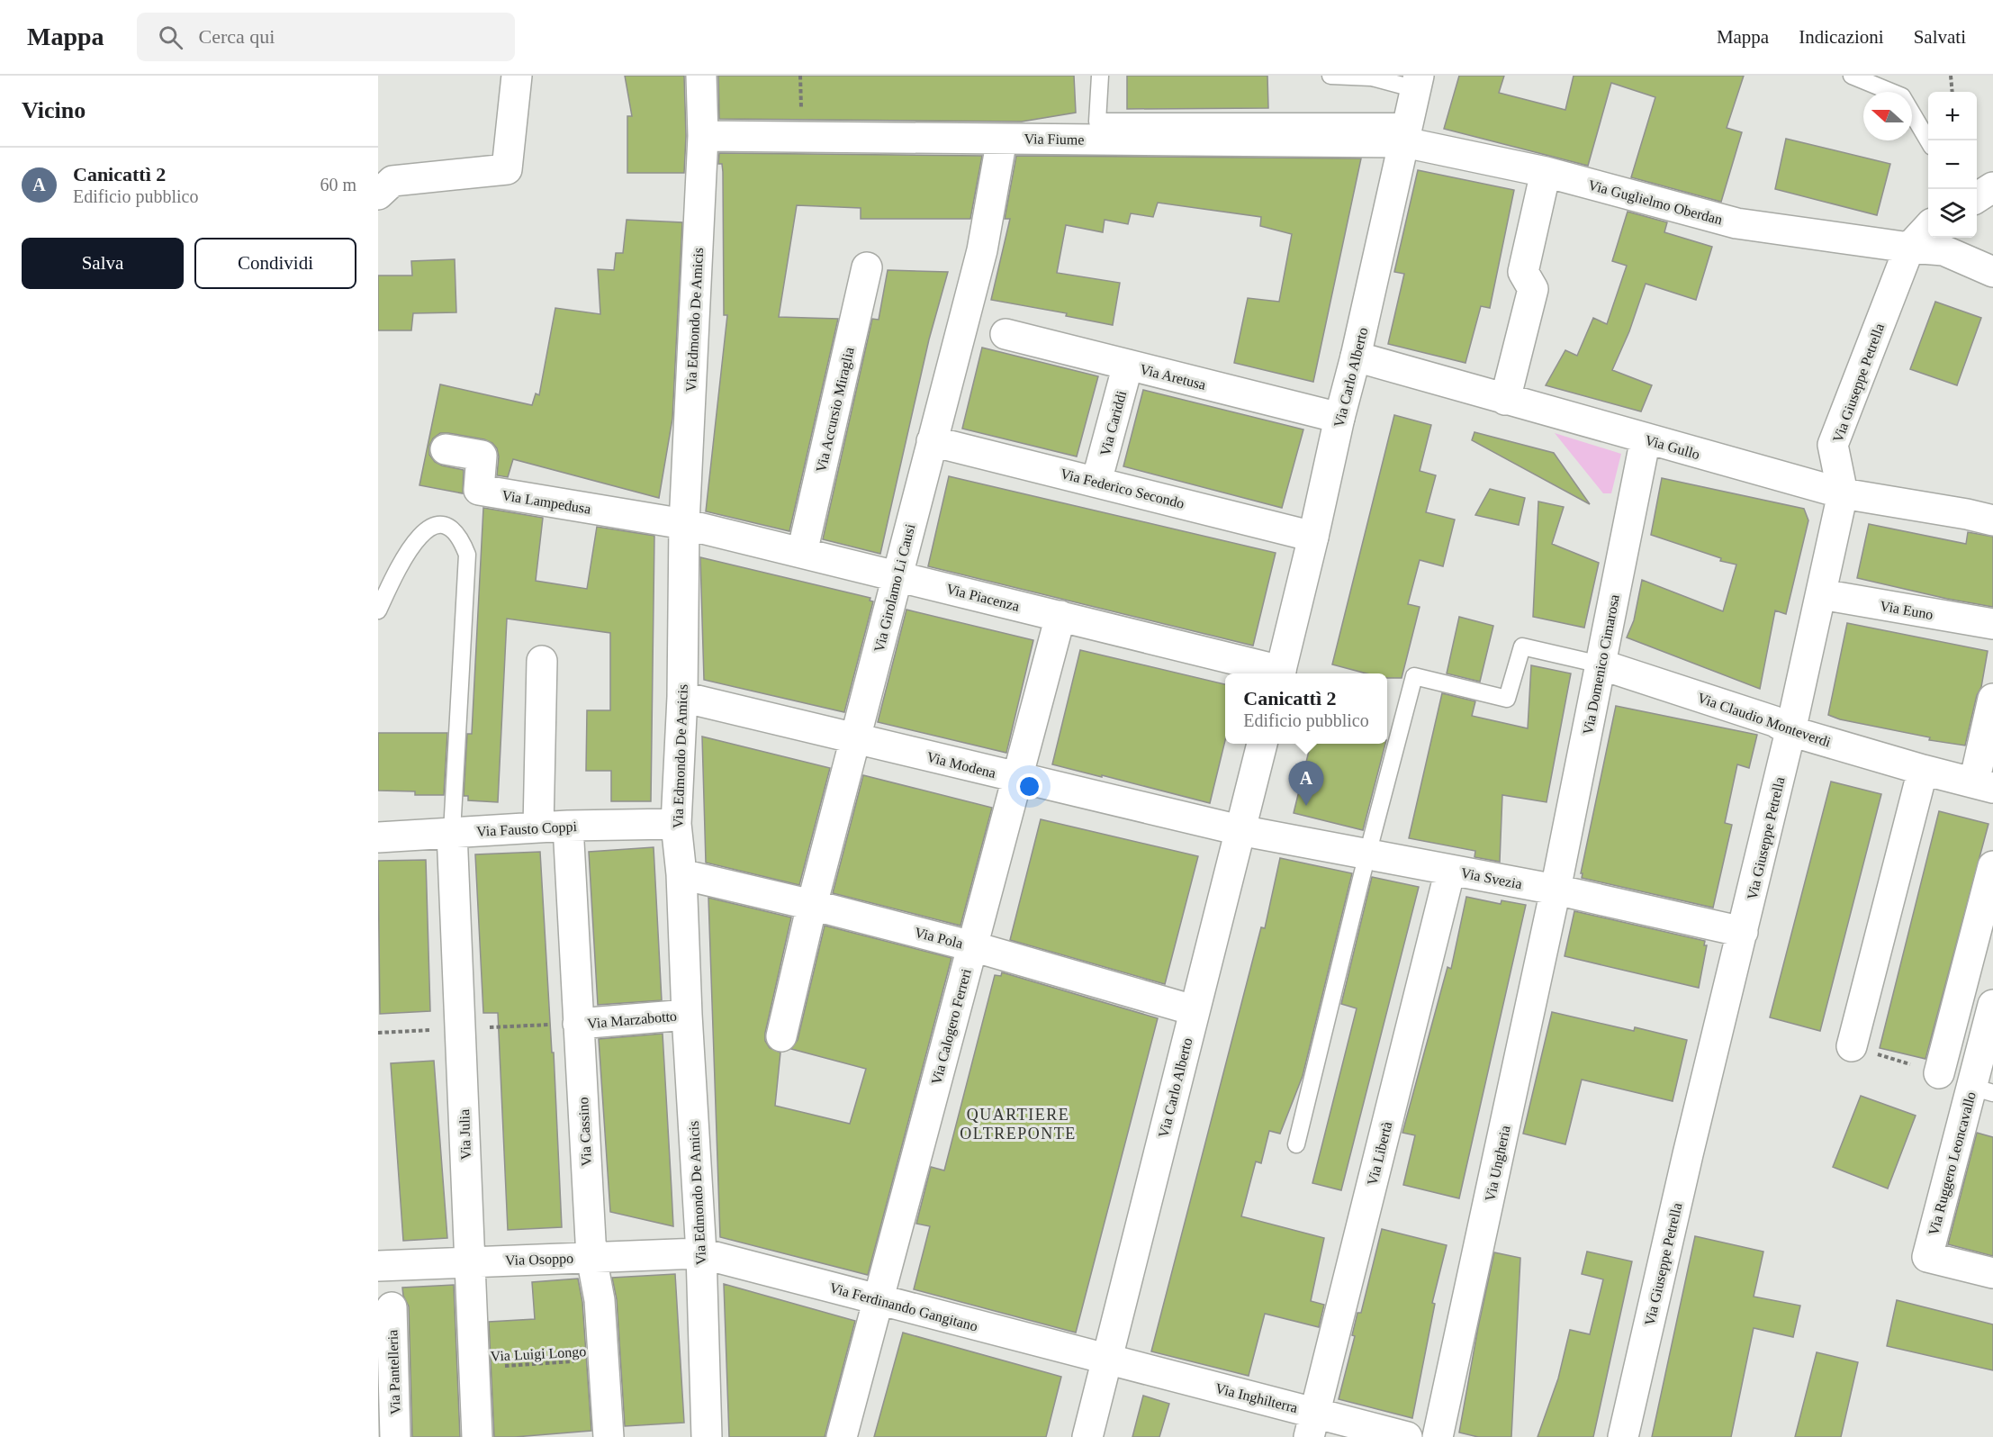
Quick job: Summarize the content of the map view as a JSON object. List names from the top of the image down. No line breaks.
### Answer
{"streets":{"street":["Via Fiume","Via Guglielmo Oberdan","Via Edmondo De Amicis","Via Aretusa","Via Carlo Alberto","Via Giuseppe Petrella","Via Accursio Miraglia","Via Cariddi","Via Gullo","Via Federico Secondo","Via Lampedusa","Via Girolamo Li Causi","Via Piacenza","Via Euno","Via Domenico Cimarosa","Via Claudio Monteverdi","Via Modena","Via Fausto Coppi","Via Svezia","Via Pola","Via Marzabotto","Via Calogero Ferreri","Via Cassino","Via Julia","Via Libertà","Via Ungheria","Via Ruggero Leoncavallo","Via Osoppo","Via Ferdinando Gangitano","Via Pantelleria","Via Inghilterra"],"path":["Via Luigi Longo"]},"crossings":[["Via Fiume","Via Guglielmo Oberdan"],["Via Fiume","Via Edmondo De Amicis"],["Via Fiume","Via Carlo Alberto"],["Via Fiume","Via Girolamo Li Causi"],["Via Guglielmo Oberdan","Via Carlo Alberto"],["Via Guglielmo Oberdan","Via Giuseppe Petrella"],["Via Edmondo De Amicis","Via Lampedusa"],["Via Edmondo De Amicis","Via Piacenza"],["Via Edmondo De Amicis","Via Modena"],["Via Edmondo De Amicis","Via Fausto Coppi"],["Via Edmondo De Amicis","Via Pola"],["Via Edmondo De Amicis","Via Marzabotto"],["Via Edmondo De Amicis","Via Osoppo"],["Via Edmondo De Amicis","Via Ferdinando Gangitano"],["Via Aretusa","Via Carlo Alberto"],["Via Aretusa","Via Cariddi"],["Via Carlo Alberto","Via Gullo"],["Via Carlo Alberto","Via Federico Secondo"],["Via Carlo Alberto","Via Modena"],["Via Carlo Alberto","Via Svezia"],["Via Carlo Alberto","Via Pola"],["Via Carlo Alberto","Via Ferdinando Gangitano"],["Via Carlo Alberto","Via Inghilterra"],["Via Giuseppe Petrella","Via Gullo"],["Via Giuseppe Petrella","Via Euno"],["Via Giuseppe Petrella","Via Claudio Monteverdi"],["Via Giuseppe Petrella","Via Svezia"],["Via Accursio Miraglia","Via Piacenza"],["Via Cariddi","Via Federico Secondo"],["Via Gullo","Via Domenico Cimarosa"],["Via Federico Secondo","Via Girolamo Li Causi"],["Via Lampedusa","Via Piacenza"],["Via Girolamo Li Causi","Via Piacenza"],["Via Girolamo Li Causi","Via Modena"],["Via Girolamo Li Causi","Via Pola"],["Via Piacenza","Via Calogero Ferreri"],["Via Domenico Cimarosa","Via Claudio Monteverdi"],["Via Domenico Cimarosa","Via Svezia"],["Via Domenico Cimarosa","Via Ungheria"],["Via Modena","Via Svezia"],["Via Modena","Via Calogero Ferreri"],["Via Fausto Coppi","Via Cassino"],["Via Fausto Coppi","Via Julia"],["Via Svezia","Via Libertà"],["Via Svezia","Via Ungheria"],["Via Pola","Via Calogero Ferreri"],["Via Marzabotto","Via Cassino"],["Via Calogero Ferreri","Via Ferdinando Gangitano"],["Via Cassino","Via Osoppo"],["Via Cassino","Via Luigi Longo"],["Via Julia","Via Osoppo"],["Via Julia","Via Luigi Longo"],["Via Libertà","Via Inghilterra"],["Via Osoppo","Via Ferdinando Gangitano"],["Via Ferdinando Gangitano","Via Inghilterra"]],"districts":["QUARTIERE OLTREPONTE"],"north":"left","page":{"header":"Mappa","search":"Cerca qui","nav":["Mappa","Indicazioni","Salvati"],"heading":"Vicino","map_buttons":["+","−"],"list":[{"mark":"A","name":"Canicattì 2","note":"Edificio pubblico","value":"60 m"}],"buttons":["Salva","Condividi"],"popup":["Canicattì 2","Edificio pubblico"],"pins":"A"}}
